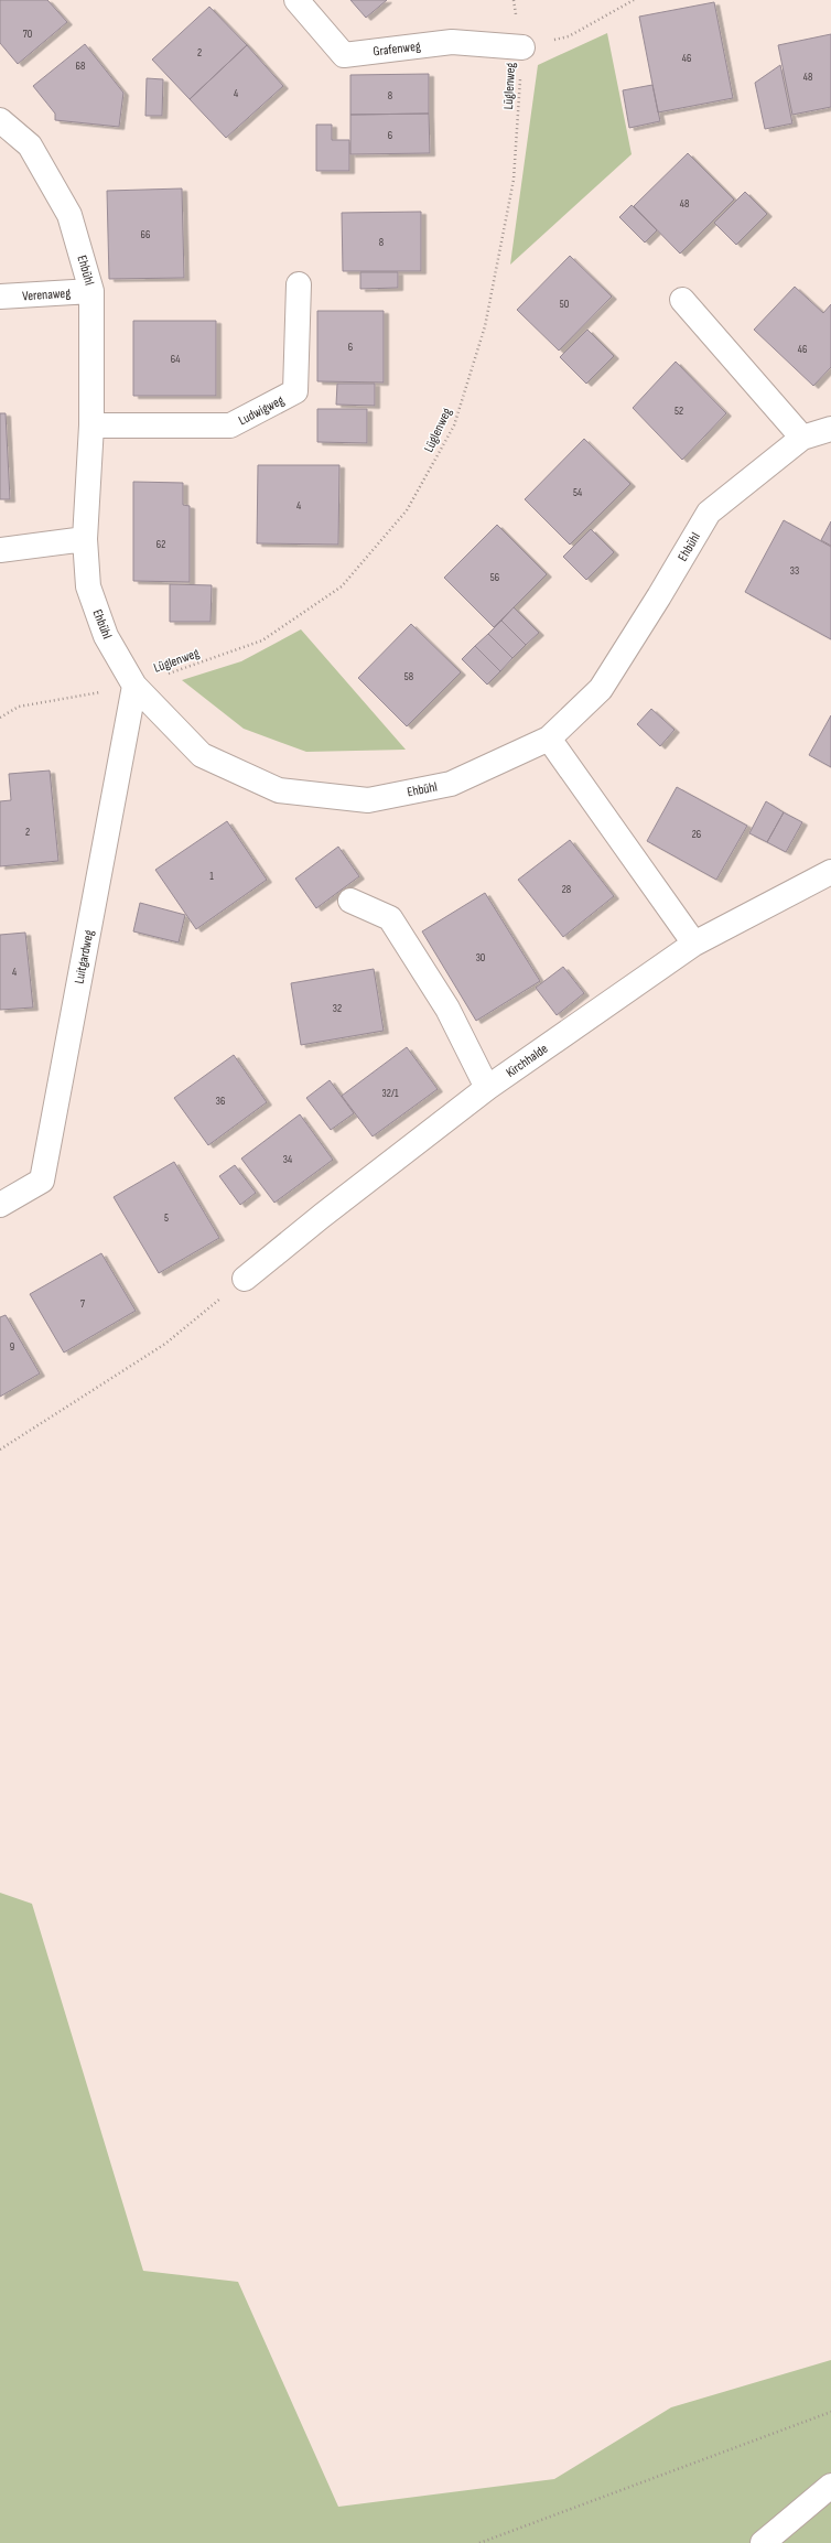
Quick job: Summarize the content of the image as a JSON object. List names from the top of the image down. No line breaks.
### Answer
{"streets":{"street":["Grafenweg","Ehbühl","Verenaweg","Ludwigweg","Luitgardweg","Kirchhalde"],"path":["Lüglenweg"]},"crossings":[["Grafenweg","Lüglenweg"],["Lüglenweg","Ehbühl"],["Lüglenweg","Luitgardweg"],["Ehbühl","Verenaweg"],["Ehbühl","Ludwigweg"],["Ehbühl","Luitgardweg"]],"house_numbers":["70","2","46","68","48","4","8","6","48","66","8","50","6","46","64","52","54","4","62","33","56","58","2","26","1","28","30","4","32","32/1","36","34","5","7","9"]}
